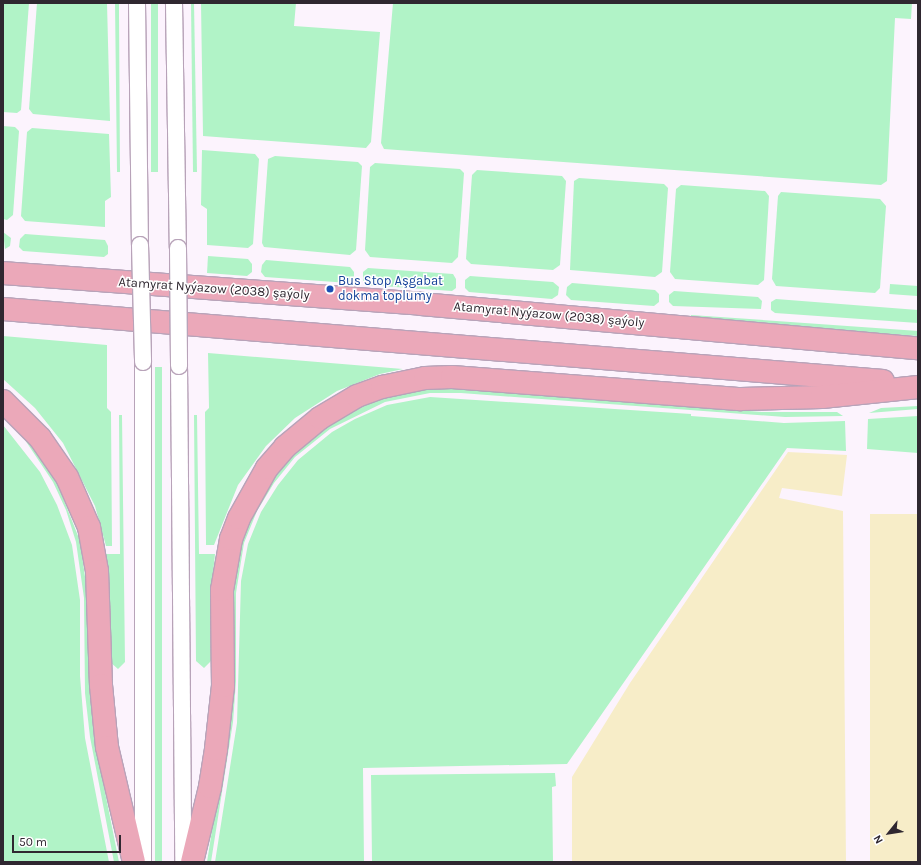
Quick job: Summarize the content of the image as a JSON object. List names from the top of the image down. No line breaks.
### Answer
{"streets":{"main road":["Atamyrat Nyýazow (2038) şaýoly"]},"places":["Bus Stop Aşgabat dokma toplumy"],"scale_bar":"50 m","north":"bottom left"}
